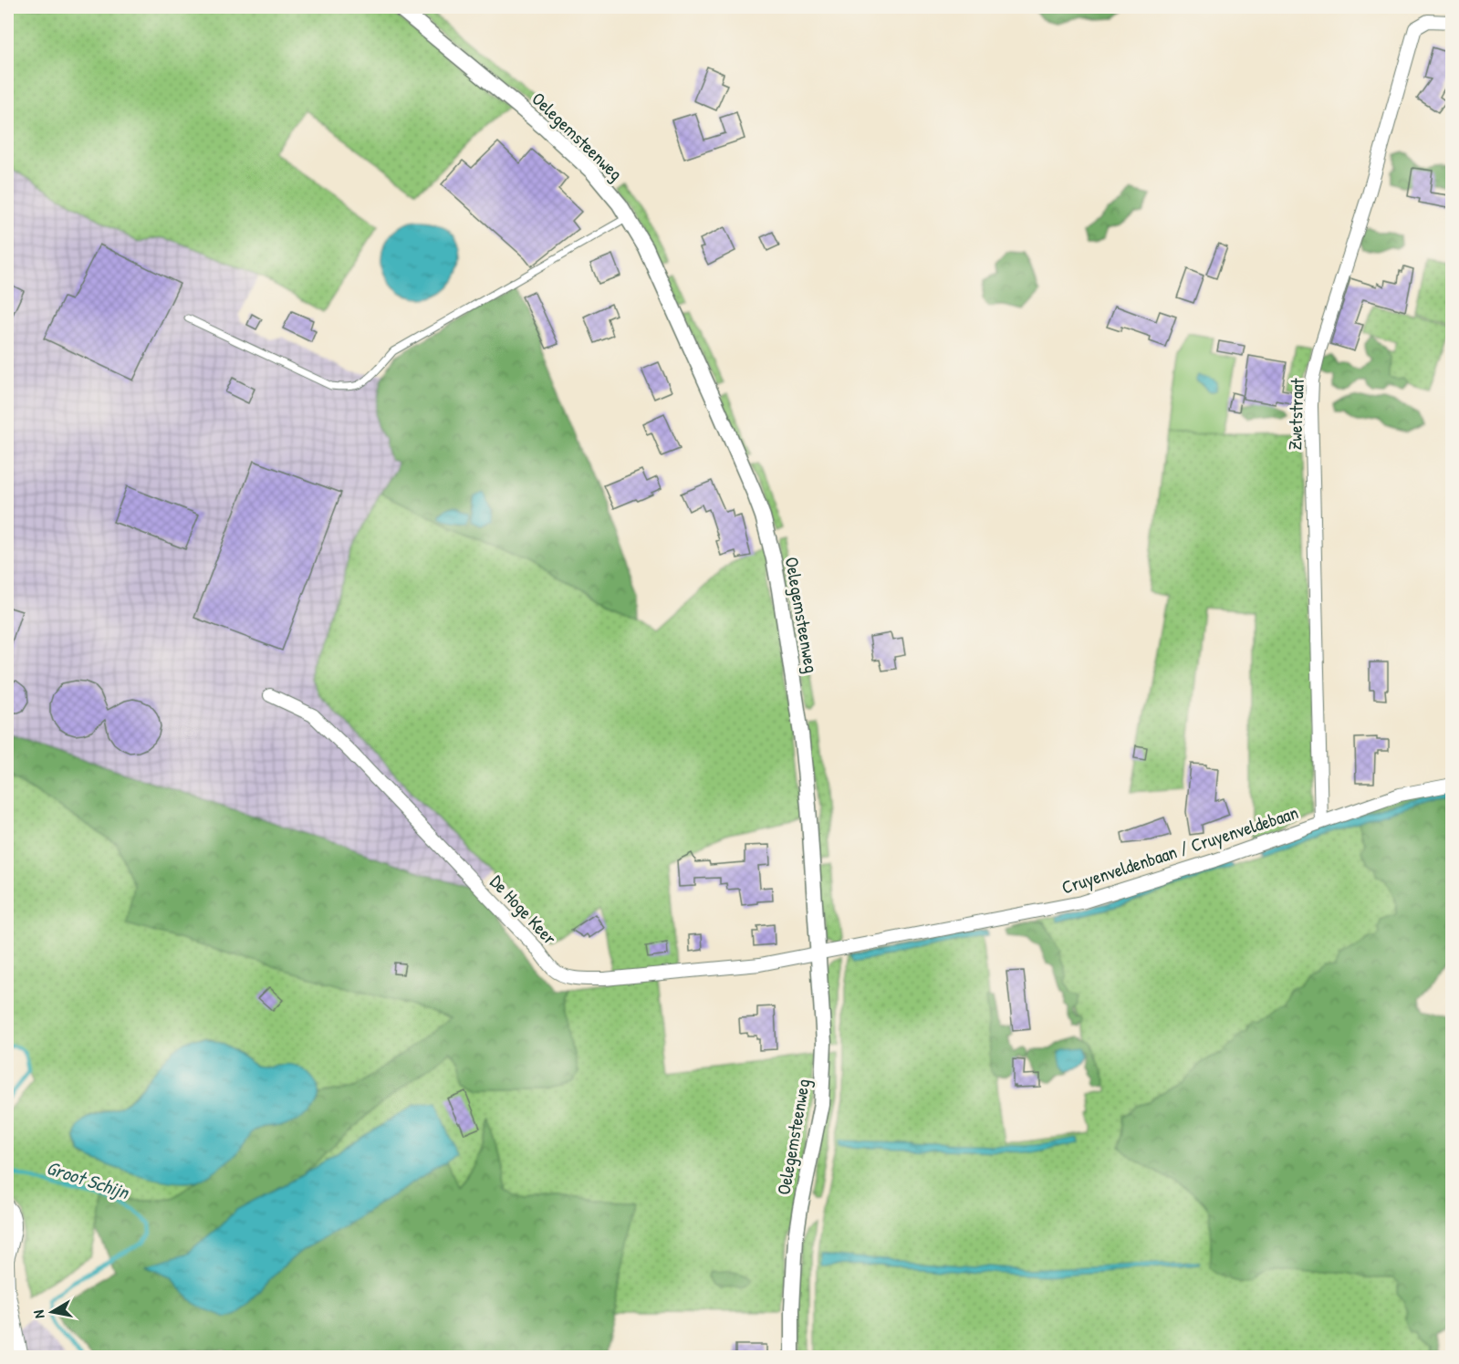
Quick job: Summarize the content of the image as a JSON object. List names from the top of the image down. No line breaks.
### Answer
{"streets":{"street":["Oelegemsteenweg","Zwetstraat","Cruyenveldenbaan / Cruyenveldebaan","De Hoge Keer"]},"crossings":[["Oelegemsteenweg","Cruyenveldenbaan / Cruyenveldebaan"],["Oelegemsteenweg","De Hoge Keer"],["Zwetstraat","Cruyenveldenbaan / Cruyenveldebaan"],["Cruyenveldenbaan / Cruyenveldebaan","De Hoge Keer"]],"water":["Groot Schijn"],"north":"left"}
